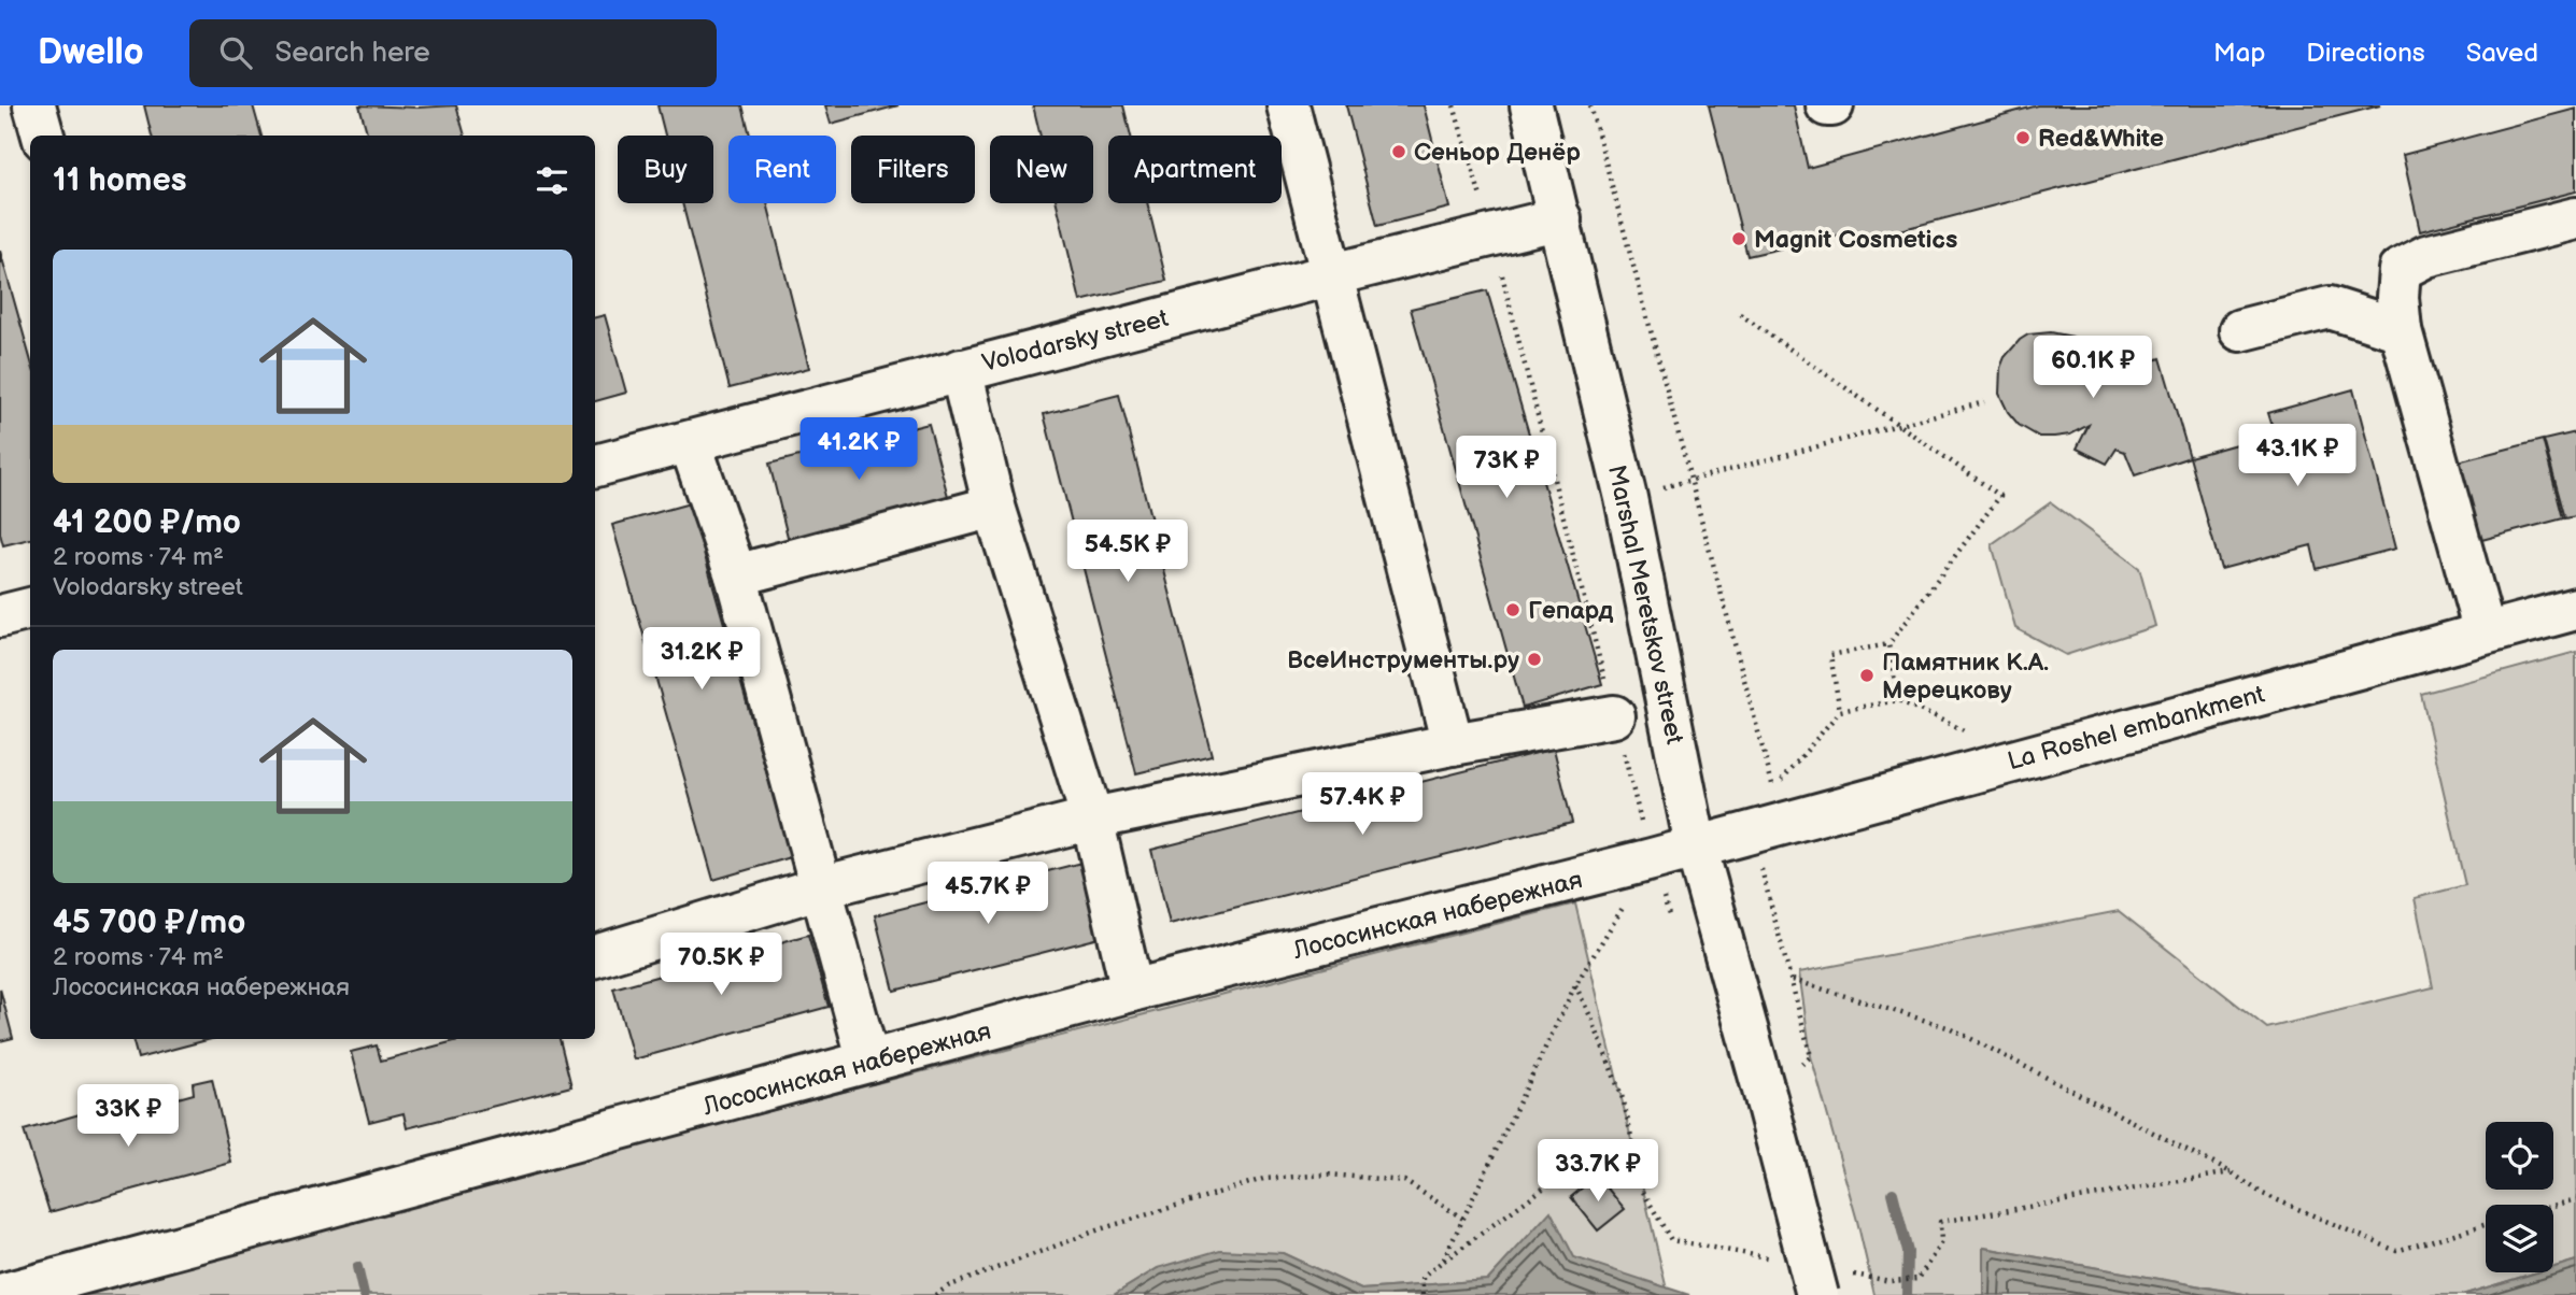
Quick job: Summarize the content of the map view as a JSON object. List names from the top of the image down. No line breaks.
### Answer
{"streets":{"street":["Volodarsky street","Marshal Meretskov street","La Roshel embankment","Лососинская набережная"]},"crossings":[["Volodarsky street","Marshal Meretskov street"],["Marshal Meretskov street","La Roshel embankment"],["Marshal Meretskov street","Лососинская набережная"],["La Roshel embankment","Лососинская набережная"]],"places":["Red&White","Сеньор Денёр","Magnit Cosmetics","Гепард","ВсеИнструменты.ру","Памятник К.А. Мерецкову"],"page":{"header":"Dwello","search":"Search here","nav":["Map","Directions","Saved"],"chip":["Buy","Rent","Filters","New","Apartment"],"heading":"11 homes","list":[{"name":"41 200 ₽/mo","note":"2 rooms · 74 m² · Volodarsky street"},{"name":"45 700 ₽/mo","note":"2 rooms · 74 m² · Лососинская набережная"}],"price":["60.1K ₽","41.2K ₽","43.1K ₽","73K ₽","54.5K ₽","31.2K ₽","57.4K ₽","45.7K ₽","70.5K ₽","33K ₽","33.7K ₽"]}}
